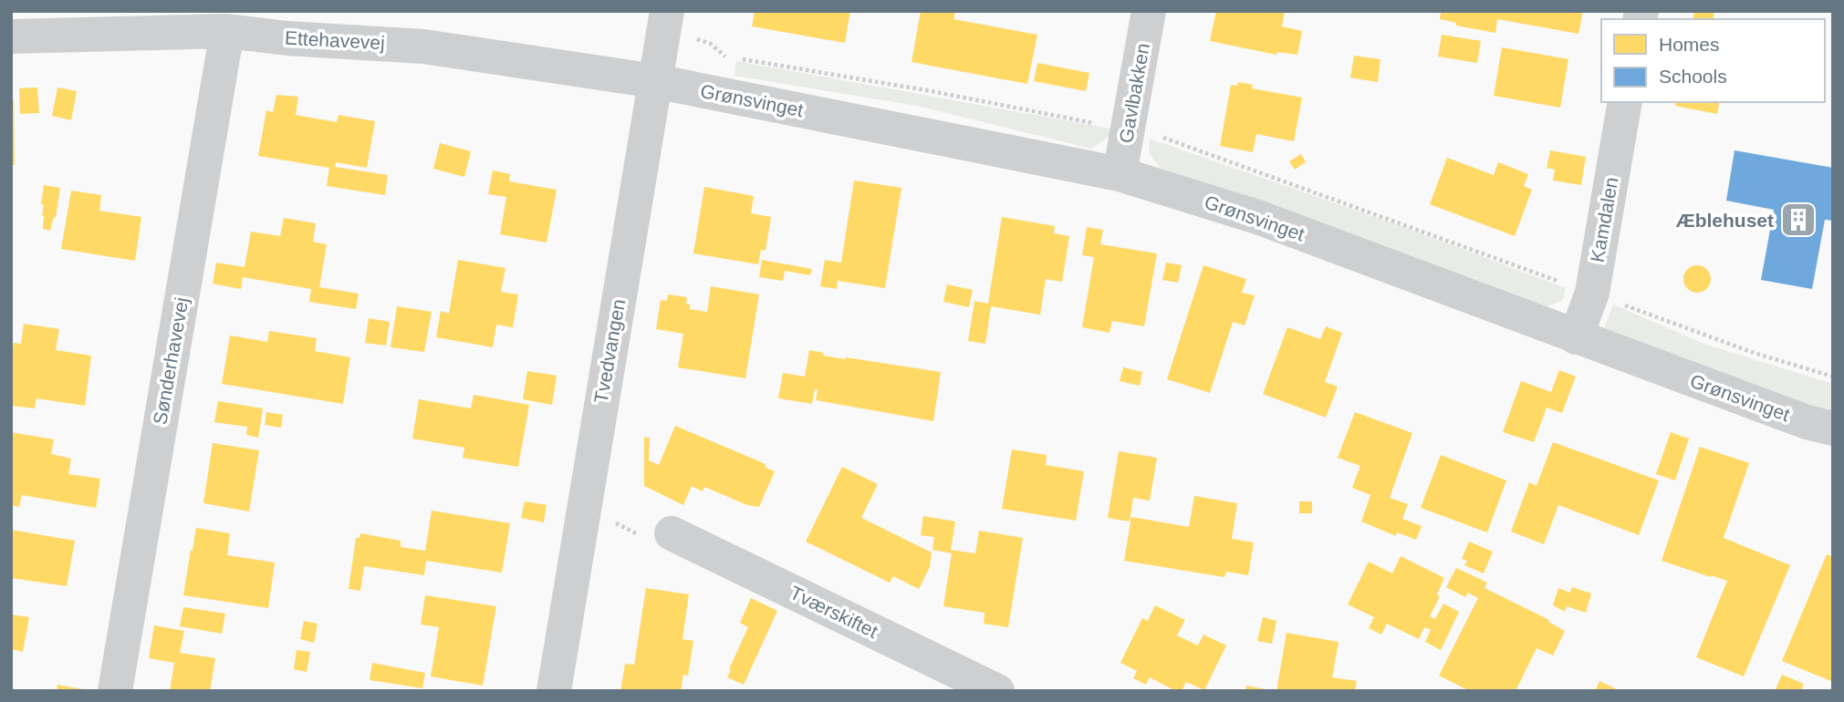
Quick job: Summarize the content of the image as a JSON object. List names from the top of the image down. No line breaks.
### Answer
{"streets":{"street":["Ettehavevej","Gavlbakken","Grønsvinget","Kamdalen","Tvedvangen","Sønderhavevej","Tværskiftet"]},"crossings":[["Ettehavevej","Grønsvinget"],["Ettehavevej","Tvedvangen"],["Ettehavevej","Sønderhavevej"],["Gavlbakken","Grønsvinget"],["Grønsvinget","Kamdalen"],["Grønsvinget","Tvedvangen"]],"places":{"building":["Æblehuset"]},"legend":["Homes","Schools"]}
